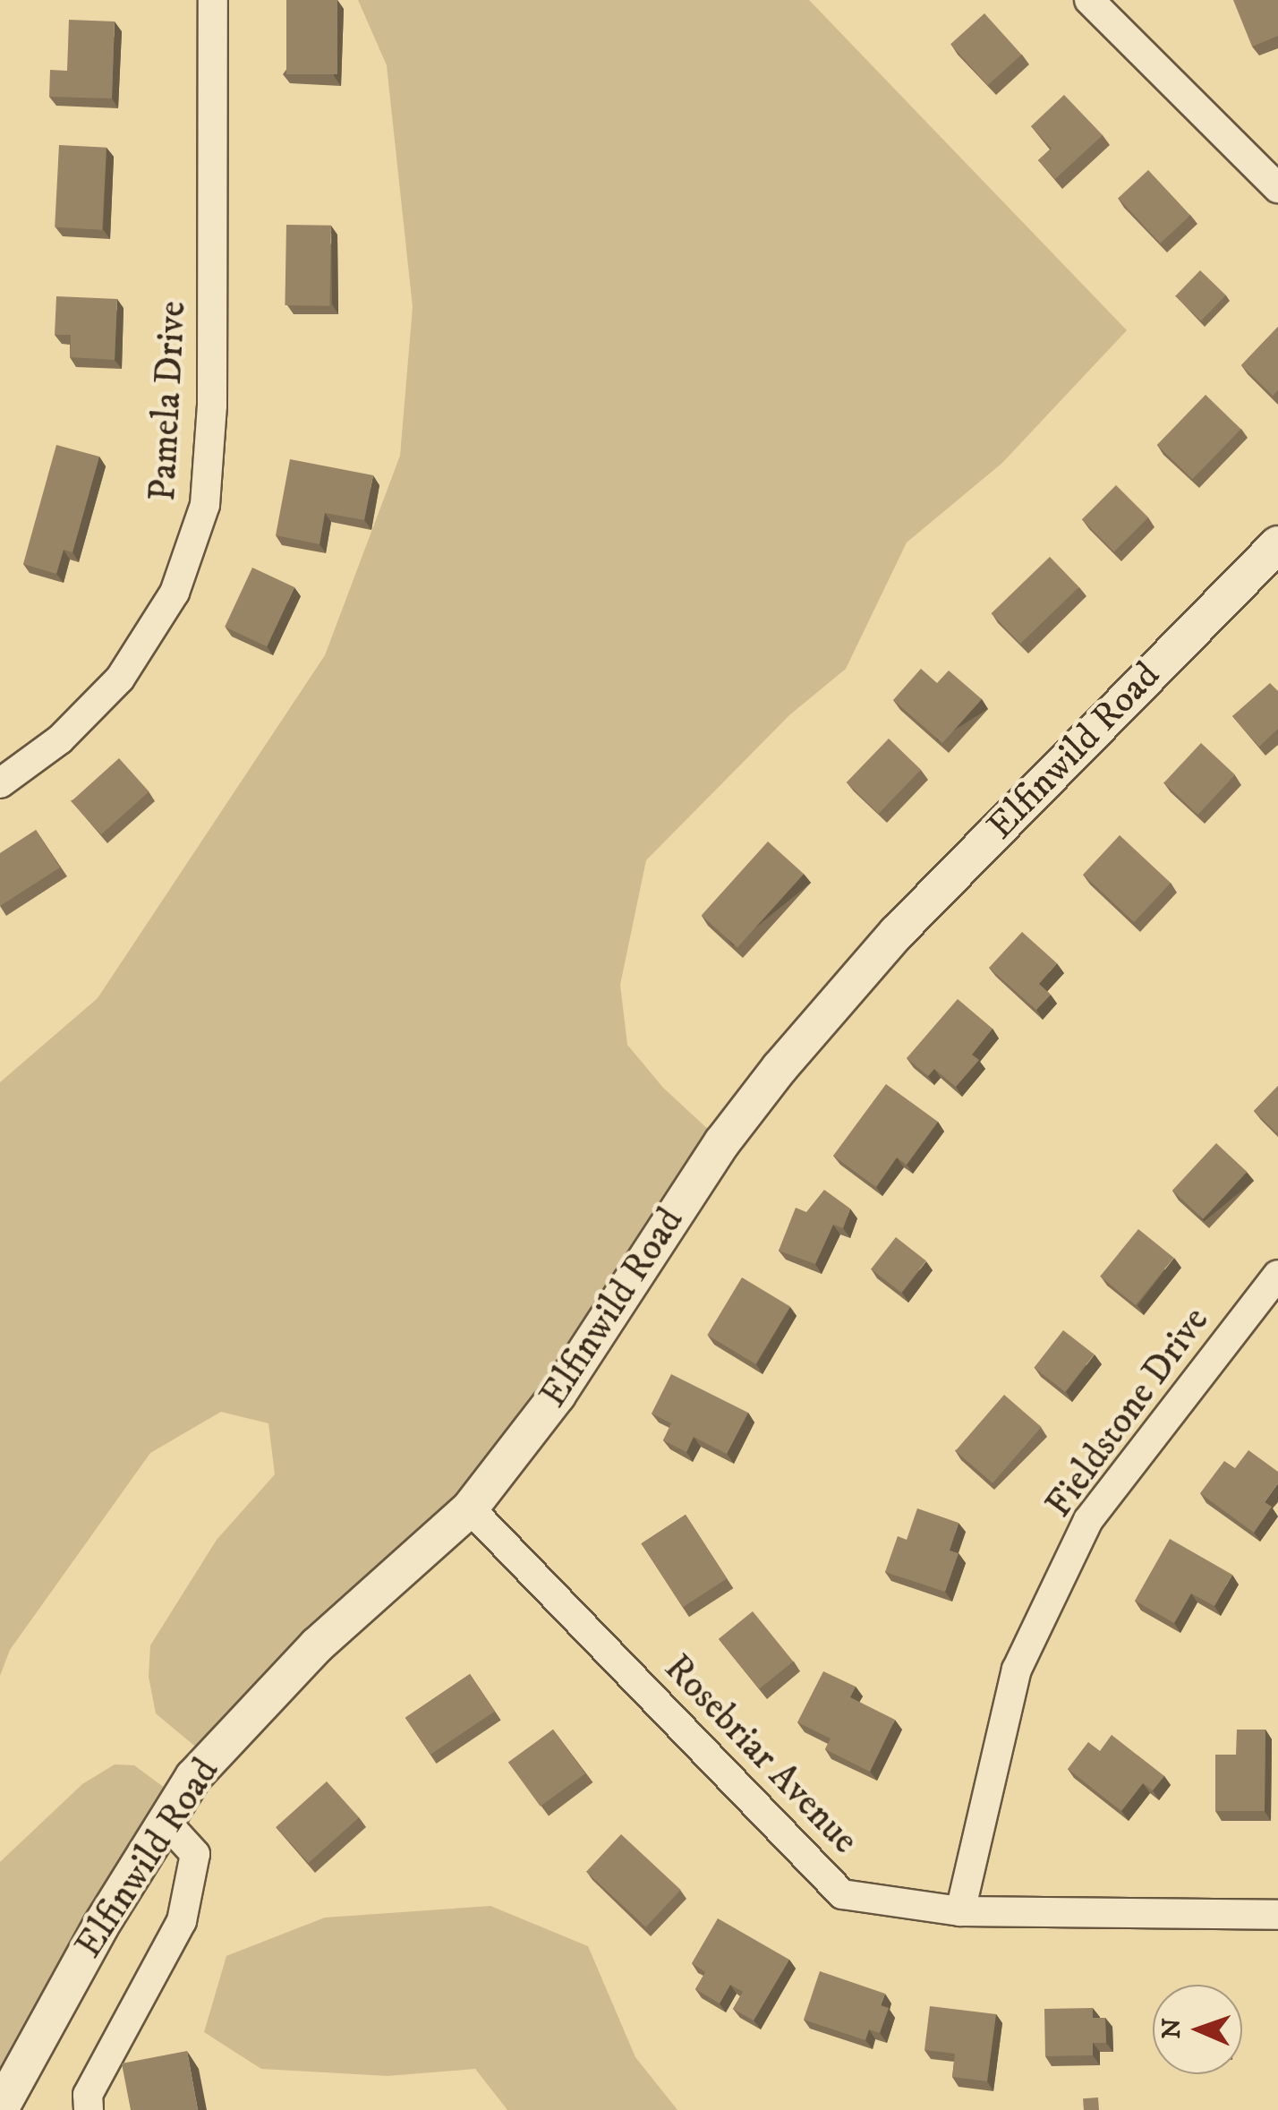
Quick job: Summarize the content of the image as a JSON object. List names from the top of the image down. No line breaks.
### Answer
{"streets":{"street":["Pamela Drive","Elfinwild Road","Fieldstone Drive","Rosebriar Avenue"]},"crossings":[["Elfinwild Road","Rosebriar Avenue"],["Fieldstone Drive","Rosebriar Avenue"]],"north":"left"}
